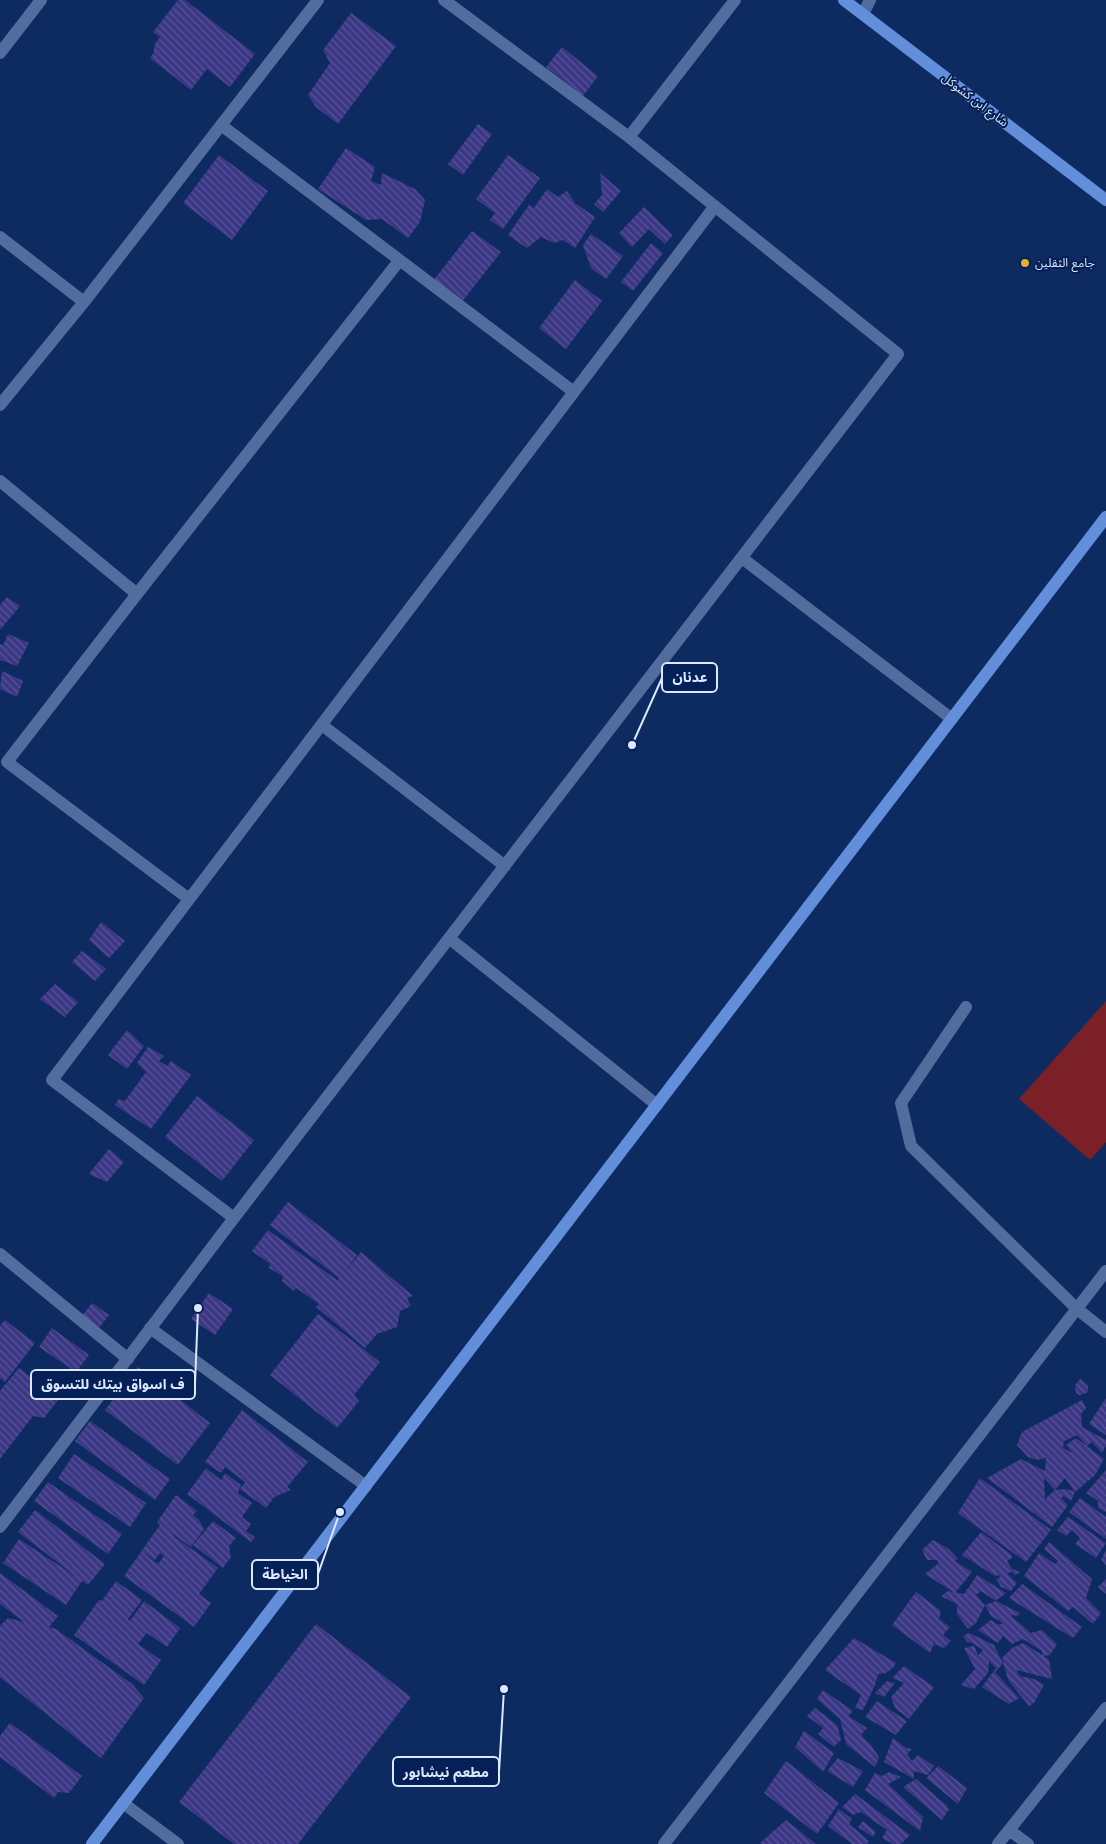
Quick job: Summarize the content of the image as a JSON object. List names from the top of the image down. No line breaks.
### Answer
{"streets":{"street":["شارع ابن كشوكل"]},"places":["جامع الثقلين","عدنان","ف اسواق بيتك للتسوق","الخياطة","مطعم نيشابور"]}
